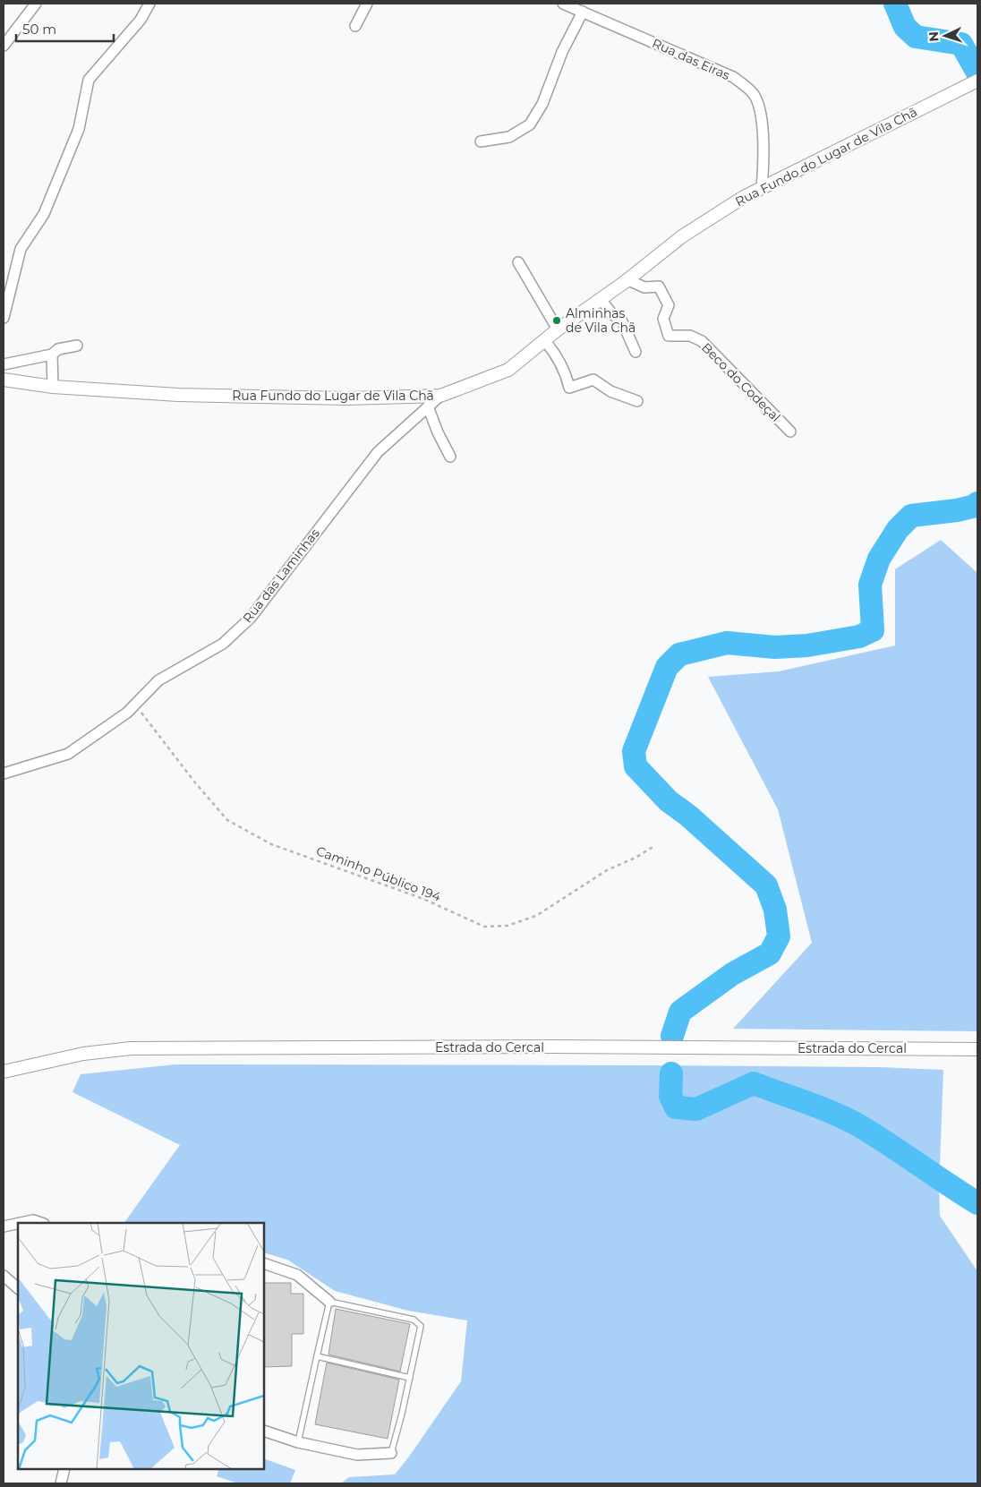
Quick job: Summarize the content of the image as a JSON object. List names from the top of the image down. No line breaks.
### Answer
{"streets":{"street":["Rua das Eiras","Rua Fundo do Lugar de Vila Chã","Beco do Codeçal","Rua das Laminhas","Estrada do Cercal"],"path":["Caminho Público 194"]},"crossings":[["Rua das Eiras","Rua Fundo do Lugar de Vila Chã"],["Rua Fundo do Lugar de Vila Chã","Beco do Codeçal"],["Rua Fundo do Lugar de Vila Chã","Rua das Laminhas"],["Rua das Laminhas","Caminho Público 194"]],"places":["Alminhas de Vila Chã"],"scale_bar":"50 m","north":"left"}
